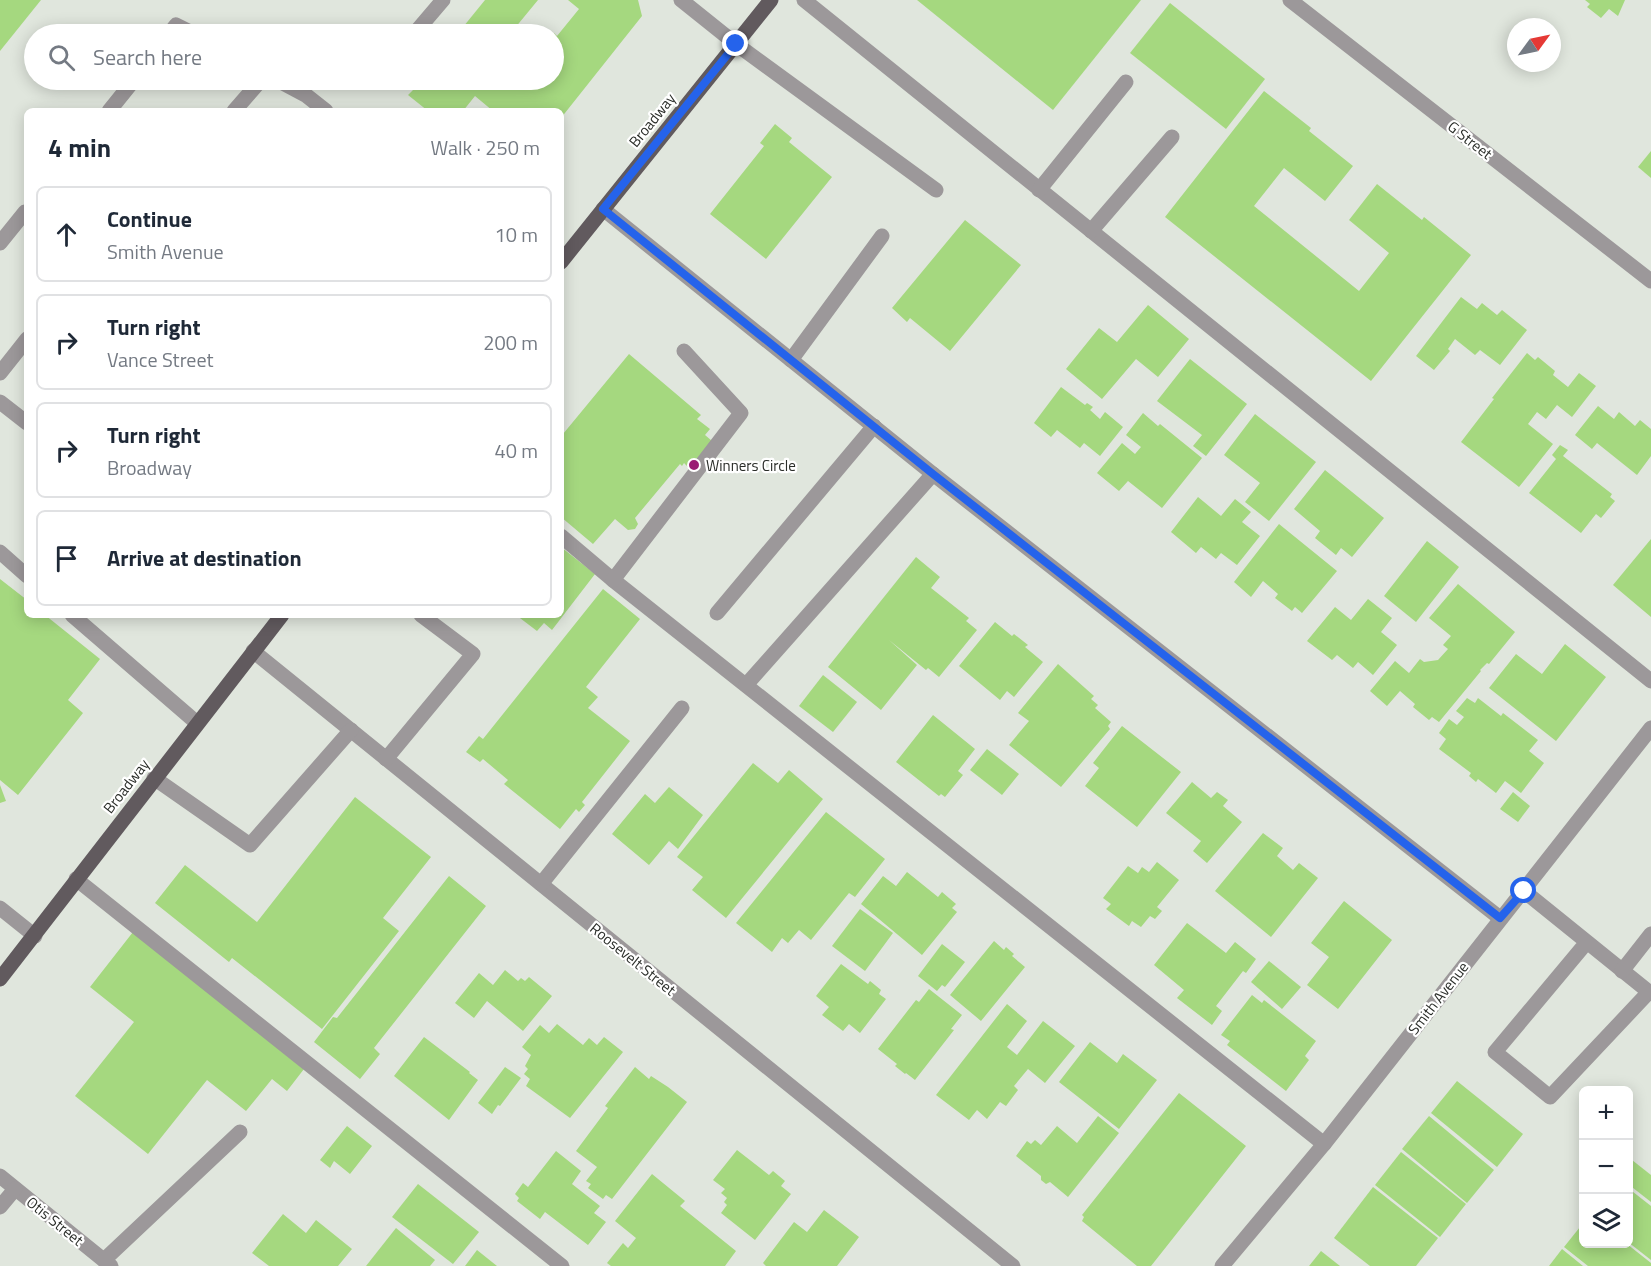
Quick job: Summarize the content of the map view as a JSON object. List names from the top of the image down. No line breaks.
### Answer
{"streets":{"main road":["Broadway"],"street":["G Street","Roosevelt Street","Smith Avenue","Otis Street"]},"crossings":[["Broadway","Roosevelt Street"]],"places":["Winners Circle"],"north":"top right","page":{"search":"Search here","heading":["4 min","Walk · 250 m"],"list":[["Continue","Smith Avenue","10 m"],["Turn right","Vance Street","200 m"],["Turn right","Broadway","40 m"],"Arrive at destination"],"map_buttons":["+","−"]}}
